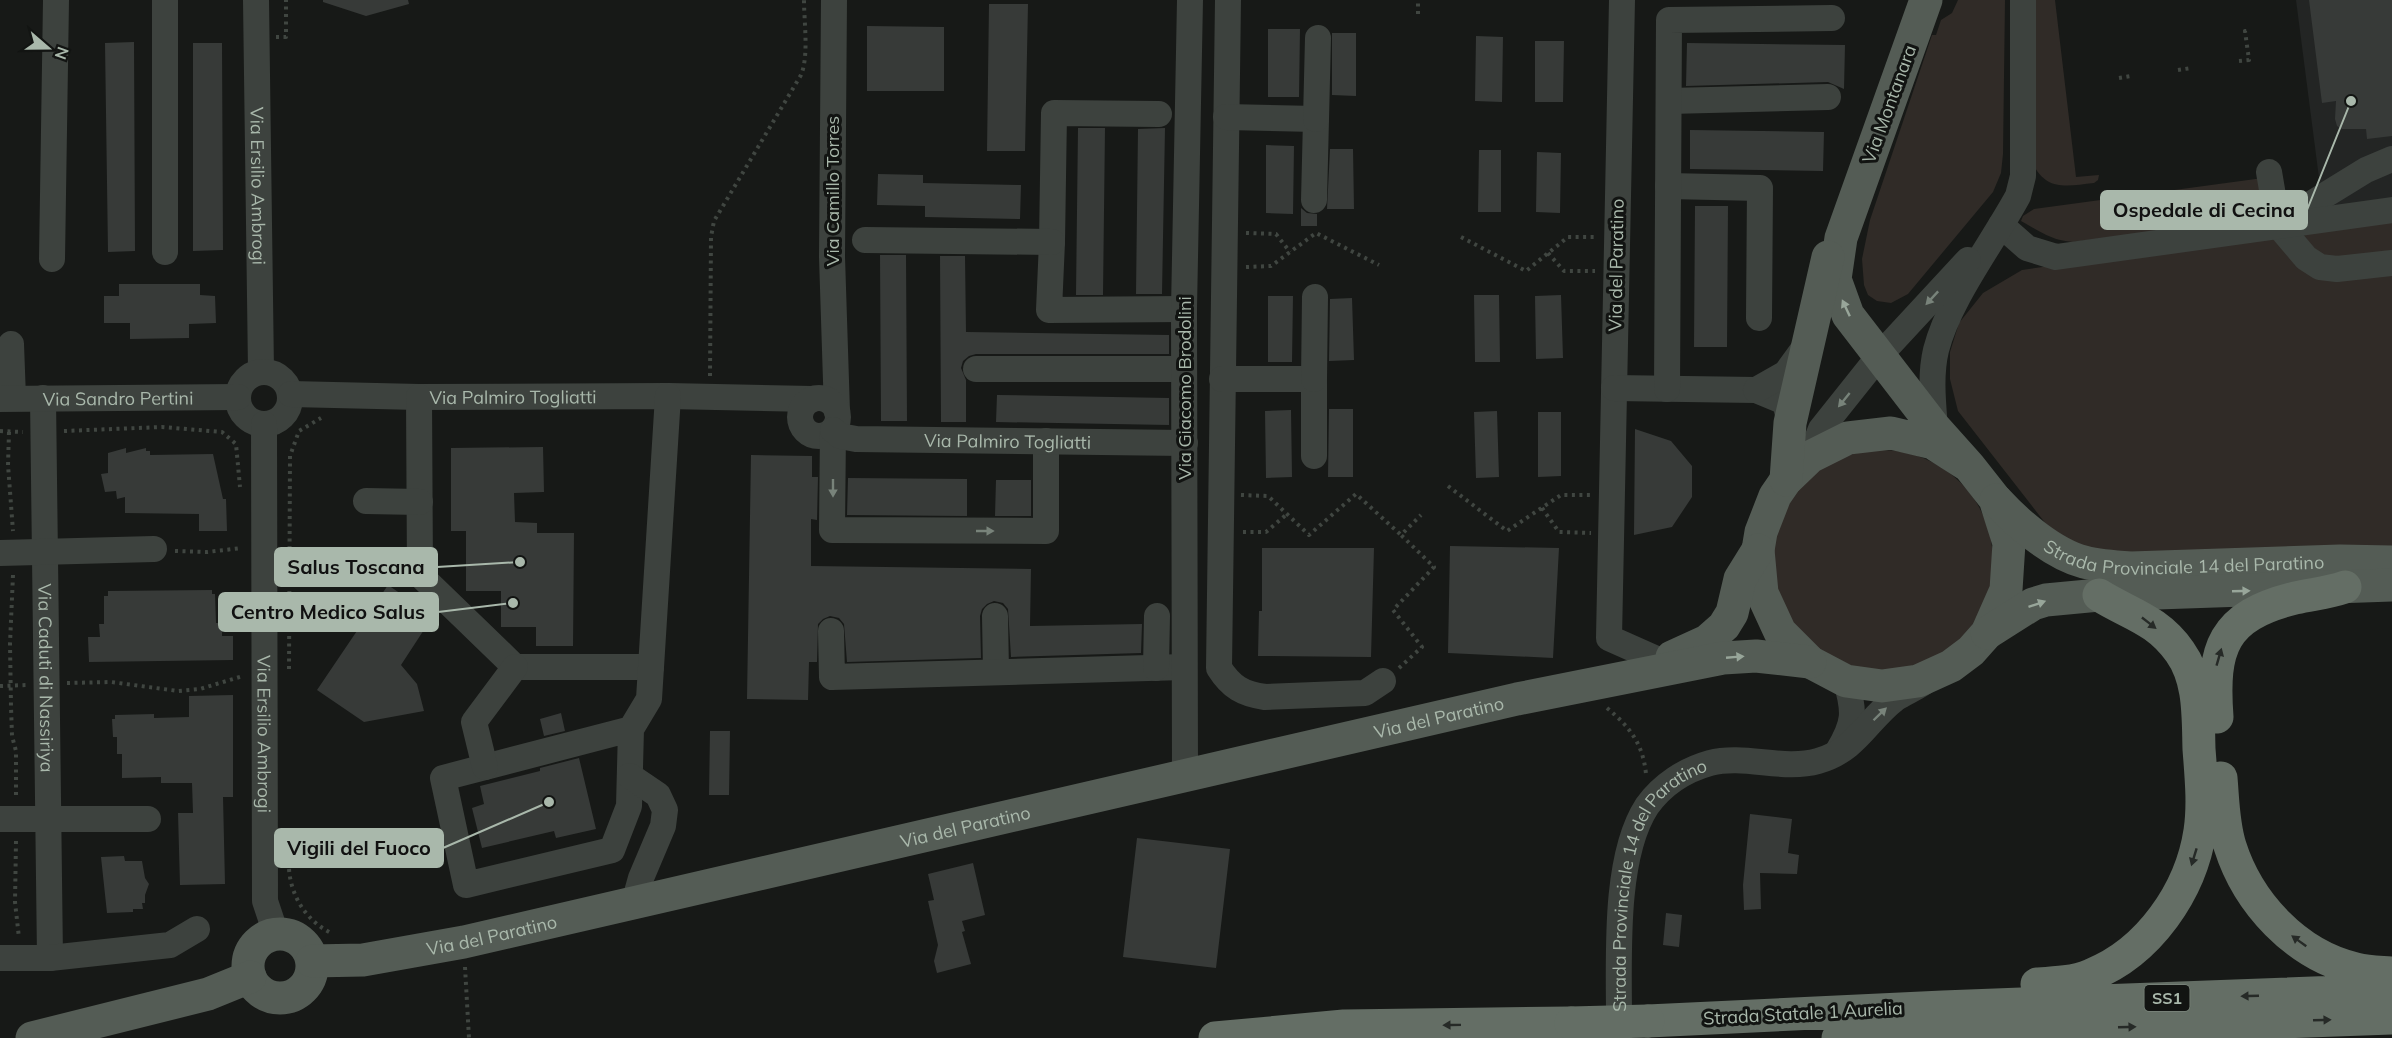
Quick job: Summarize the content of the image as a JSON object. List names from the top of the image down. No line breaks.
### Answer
{"streets":{"highway":["SS1","Strada Statale 1 Aurelia"],"main road":["Via Montanara","Via del Paratino","Strada Provinciale 14 del Paratino"],"street":["Via Ersilio Ambrogi","Via Camillo Torres","Via Giacomo Brodolini","Via Palmiro Togliatti","Via Sandro Pertini","Via Caduti di Nassiriya"]},"crossings":[["Via Ersilio Ambrogi","Via del Paratino"],["Via Ersilio Ambrogi","Via Palmiro Togliatti"],["Via Ersilio Ambrogi","Via Sandro Pertini"],["Via Camillo Torres","Via Palmiro Togliatti"],["Via del Paratino","Via Giacomo Brodolini"],["Via Giacomo Brodolini","Via Palmiro Togliatti"],["Via Palmiro Togliatti","Via Sandro Pertini"],["Via Sandro Pertini","Via Caduti di Nassiriya"]],"places":["Ospedale di Cecina","Salus Toscana","Centro Medico Salus","Vigili del Fuoco"],"north":"right"}
